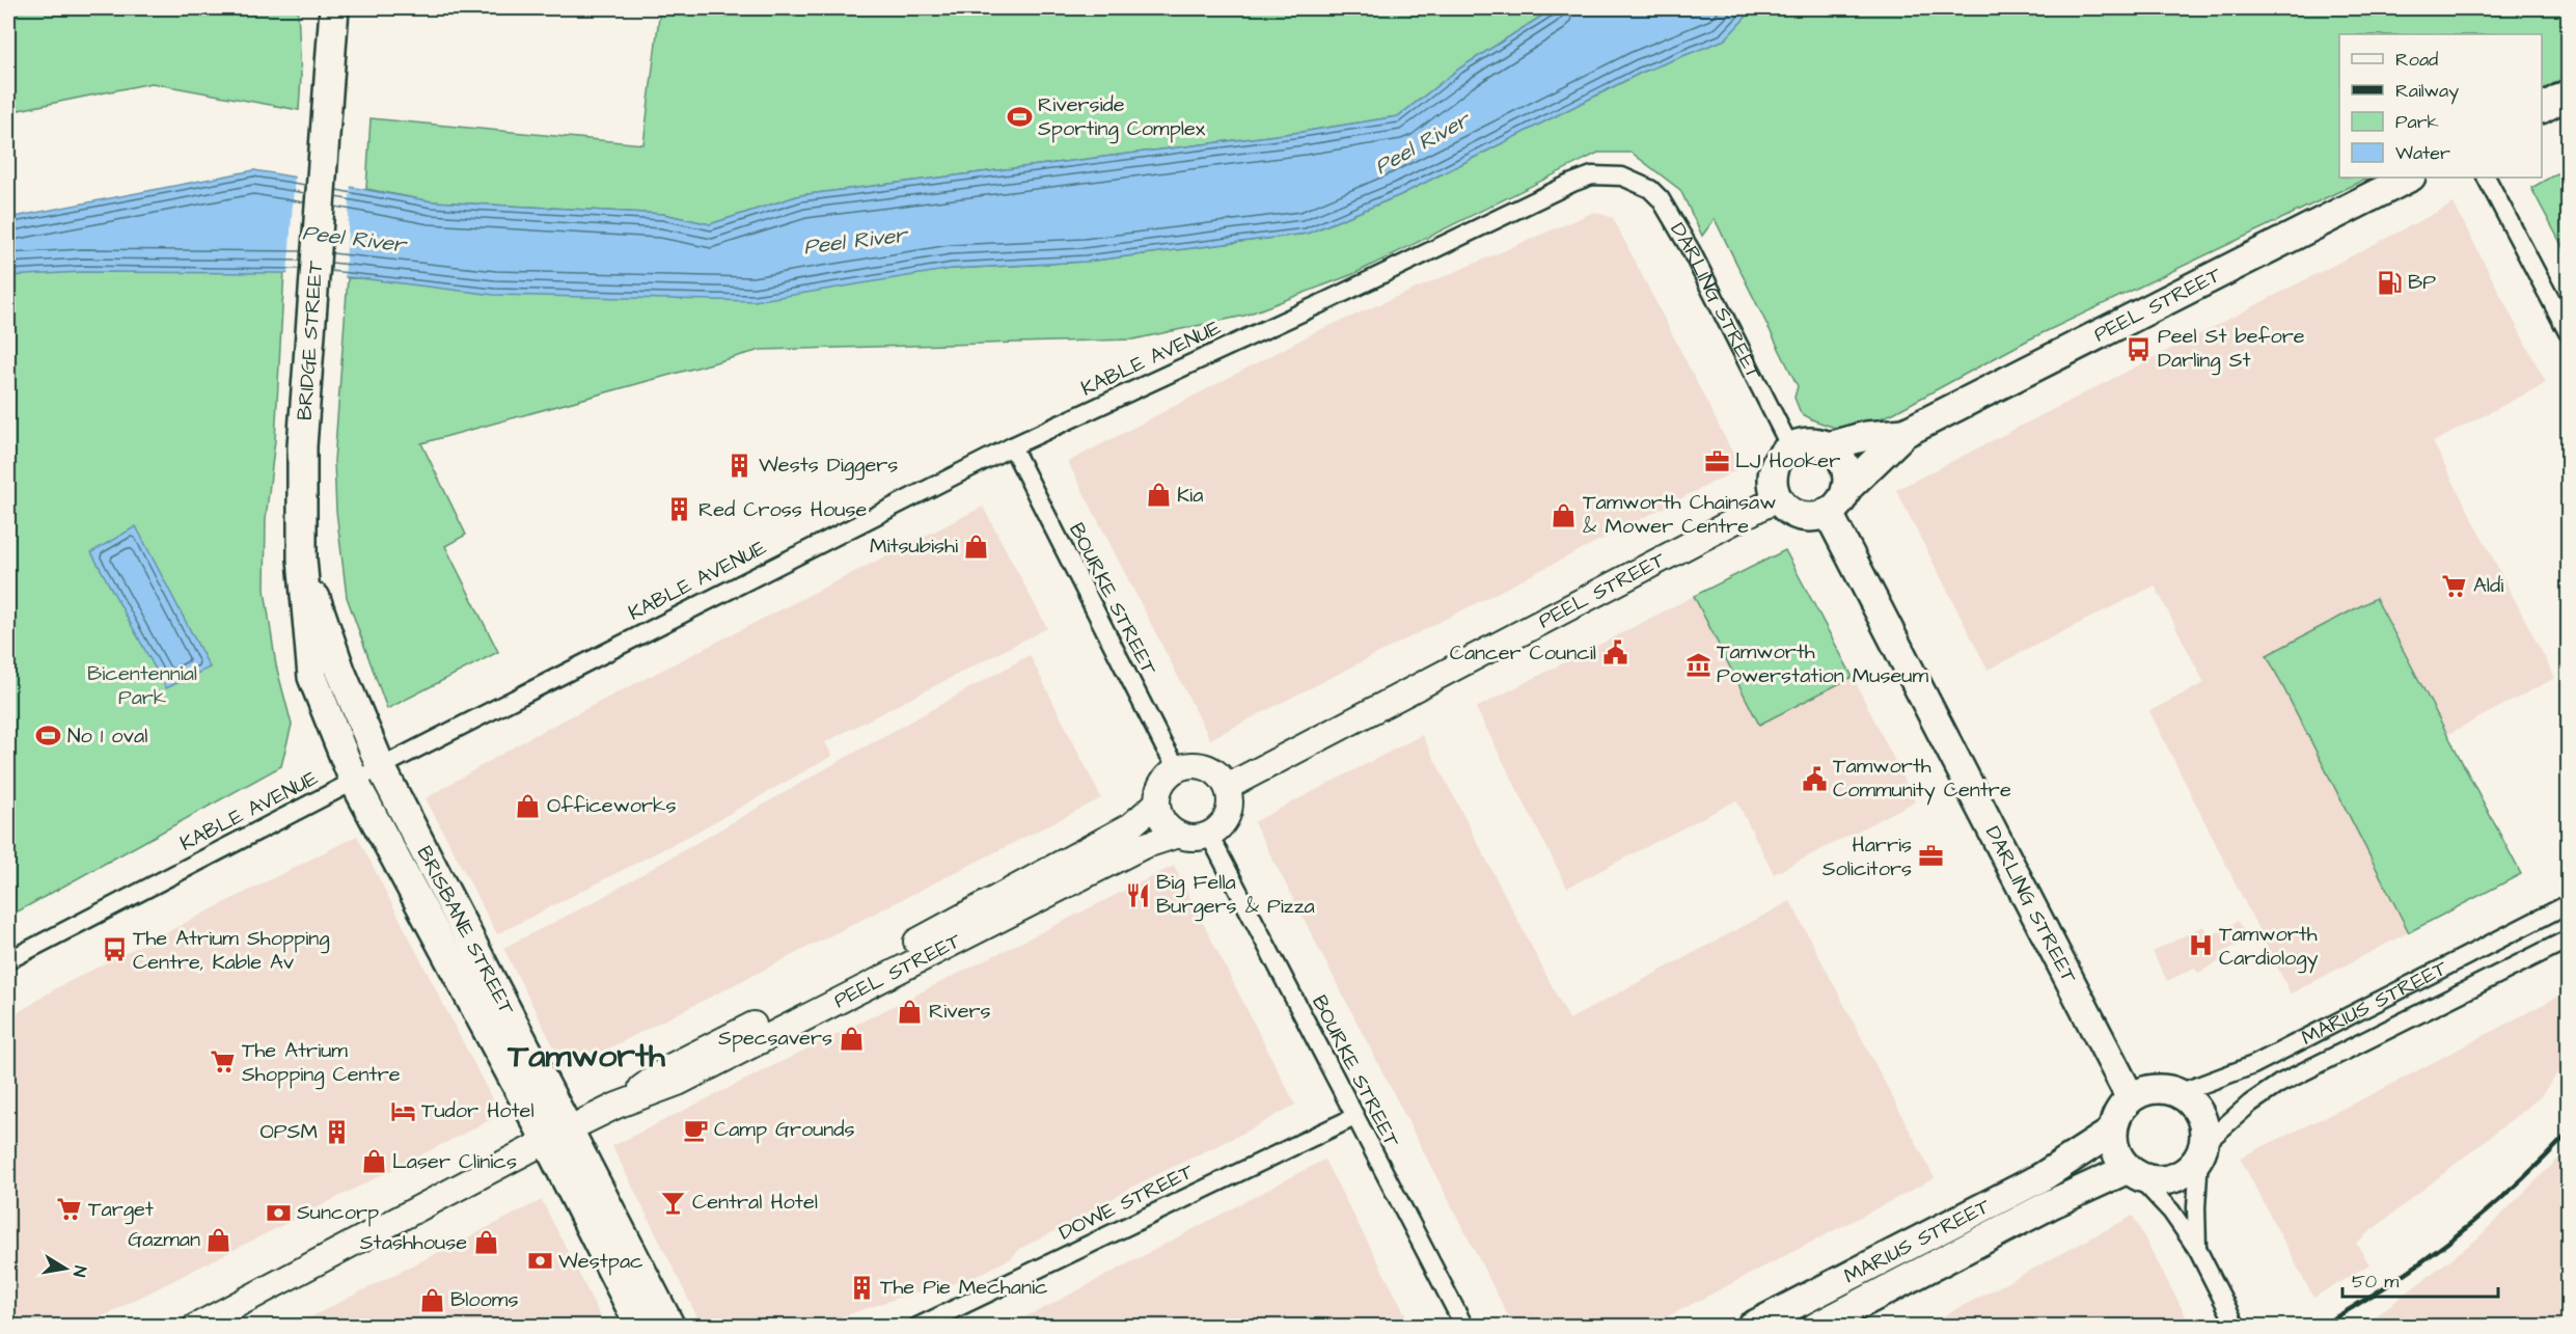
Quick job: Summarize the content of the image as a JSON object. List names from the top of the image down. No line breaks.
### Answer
{"streets":{"main road":["DARLING STREET","PEEL STREET","BRIDGE STREET","BRISBANE STREET","MARIUS STREET"],"street":["KABLE AVENUE","BOURKE STREET","DOWE STREET"]},"crossings":[["DARLING STREET","PEEL STREET"],["DARLING STREET","KABLE AVENUE"],["DARLING STREET","MARIUS STREET"],["PEEL STREET","BOURKE STREET"],["PEEL STREET","BRISBANE STREET"],["BRIDGE STREET","KABLE AVENUE"],["BRIDGE STREET","BRISBANE STREET"],["KABLE AVENUE","BOURKE STREET"],["KABLE AVENUE","BRISBANE STREET"],["BOURKE STREET","DOWE STREET"]],"districts":["Tamworth"],"water":["Peel River"],"parks":["Bicentennial Park"],"places":{"sports":["Riverside Sporting Complex","No 1 oval"],"fuel station":["BP"],"bus stop":["Peel St before Darling St","The Atrium Shopping Centre, Kable Av"],"office":["LJ Hooker","Harris Solicitors"],"building":["Wests Diggers","Red Cross House","OPSM","The Pie Mechanic"],"shop":["Kia","Tamworth Chainsaw & Mower Centre","Mitsubishi","Officeworks","Rivers","Specsavers","Laser Clinics","Gazman","Stashhouse","Blooms"],"supermarket":["Aldi","The Atrium Shopping Centre","Target"],"public building":["Cancer Council","Tamworth Community Centre"],"museum":["Tamworth Powerstation Museum"],"restaurant":["Big Fella Burgers & Pizza"],"hospital":["Tamworth Cardiology"],"hotel":["Tudor Hotel"],"cafe":["Camp Grounds"],"bar":["Central Hotel"],"bank":["Suncorp","Westpac"]},"legend":["Road","Railway","Park","Water"],"scale_bar":"50 m","north":"right"}
